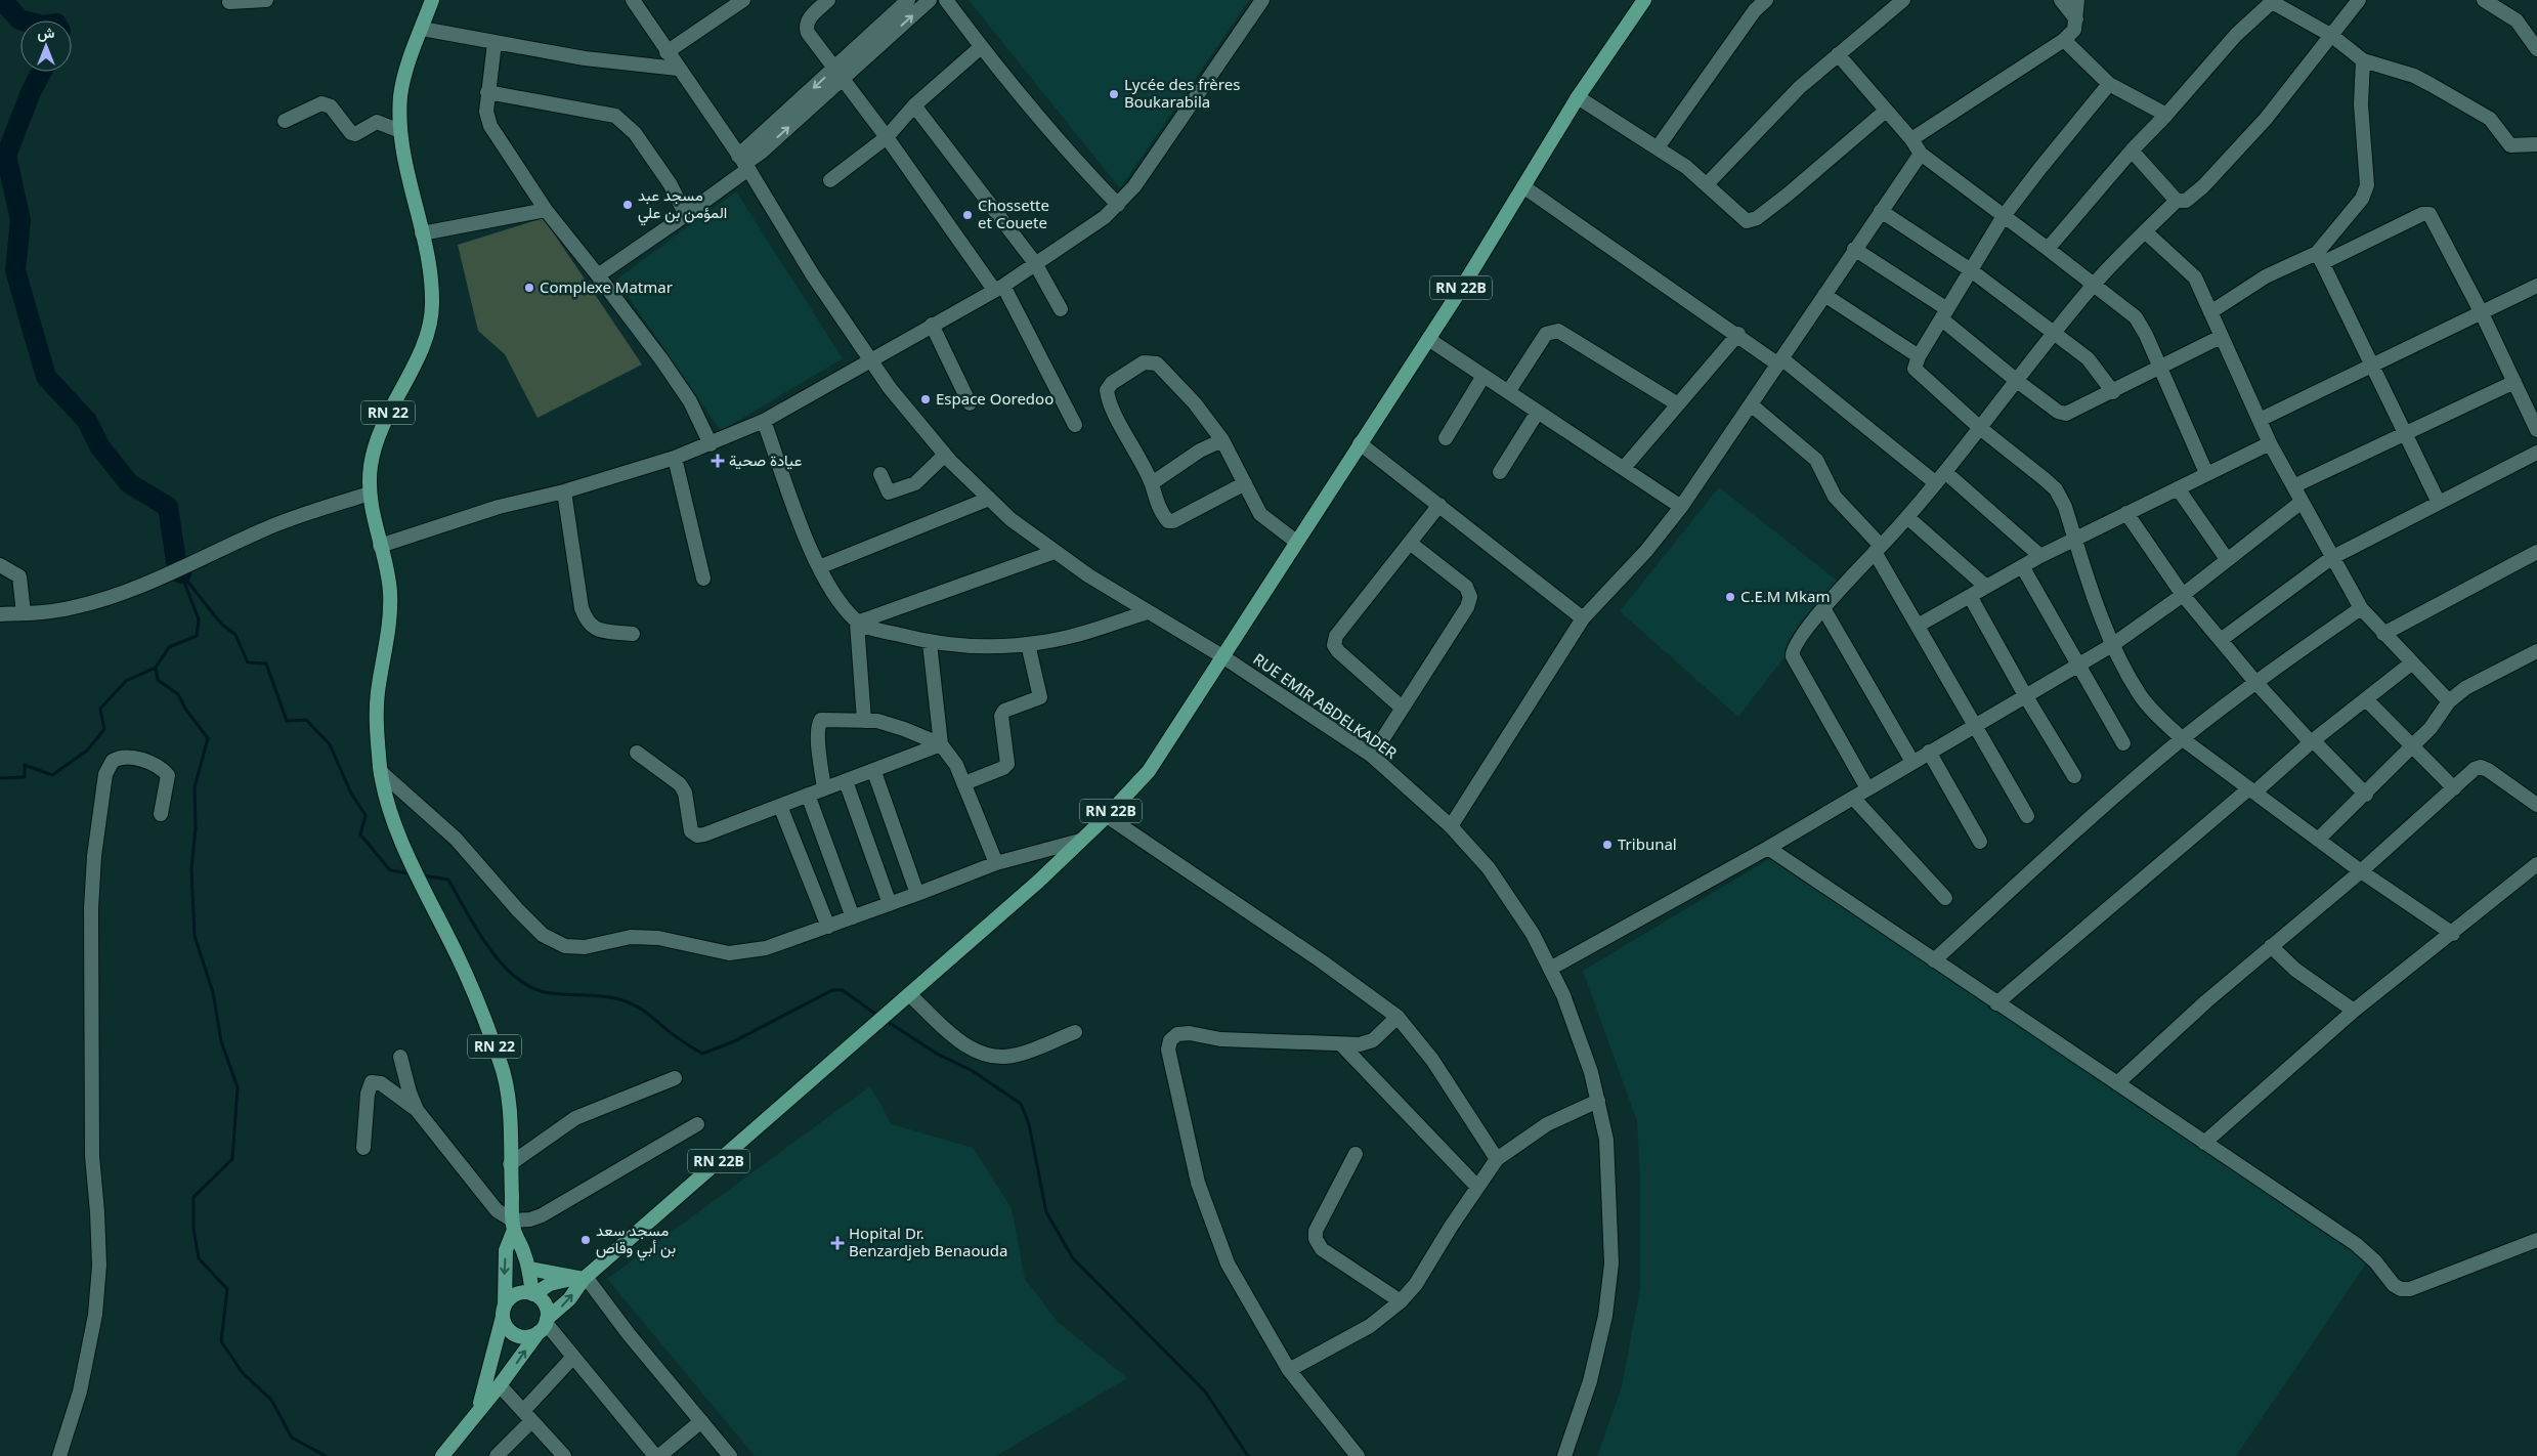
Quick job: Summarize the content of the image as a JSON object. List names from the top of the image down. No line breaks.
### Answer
{"streets":{"main road":["RN 22B","RN 22"],"street":["RUE EMIR ABDELKADER"]},"crossings":[["RN 22B","RN 22"],["RN 22B","RUE EMIR ABDELKADER"]],"places":{"other":["Lycée des frères Boukarabila","مسجد عبد المؤمن بن علي","Chossette et Couete","Complexe Matmar","Espace Ooredoo","C.E.M Mkam","Tribunal","مسجد سعد بن أبي وقاص"],"health":["عيادة صحية","Hopital Dr. Benzardjeb Benaouda"]},"north":"top"}
